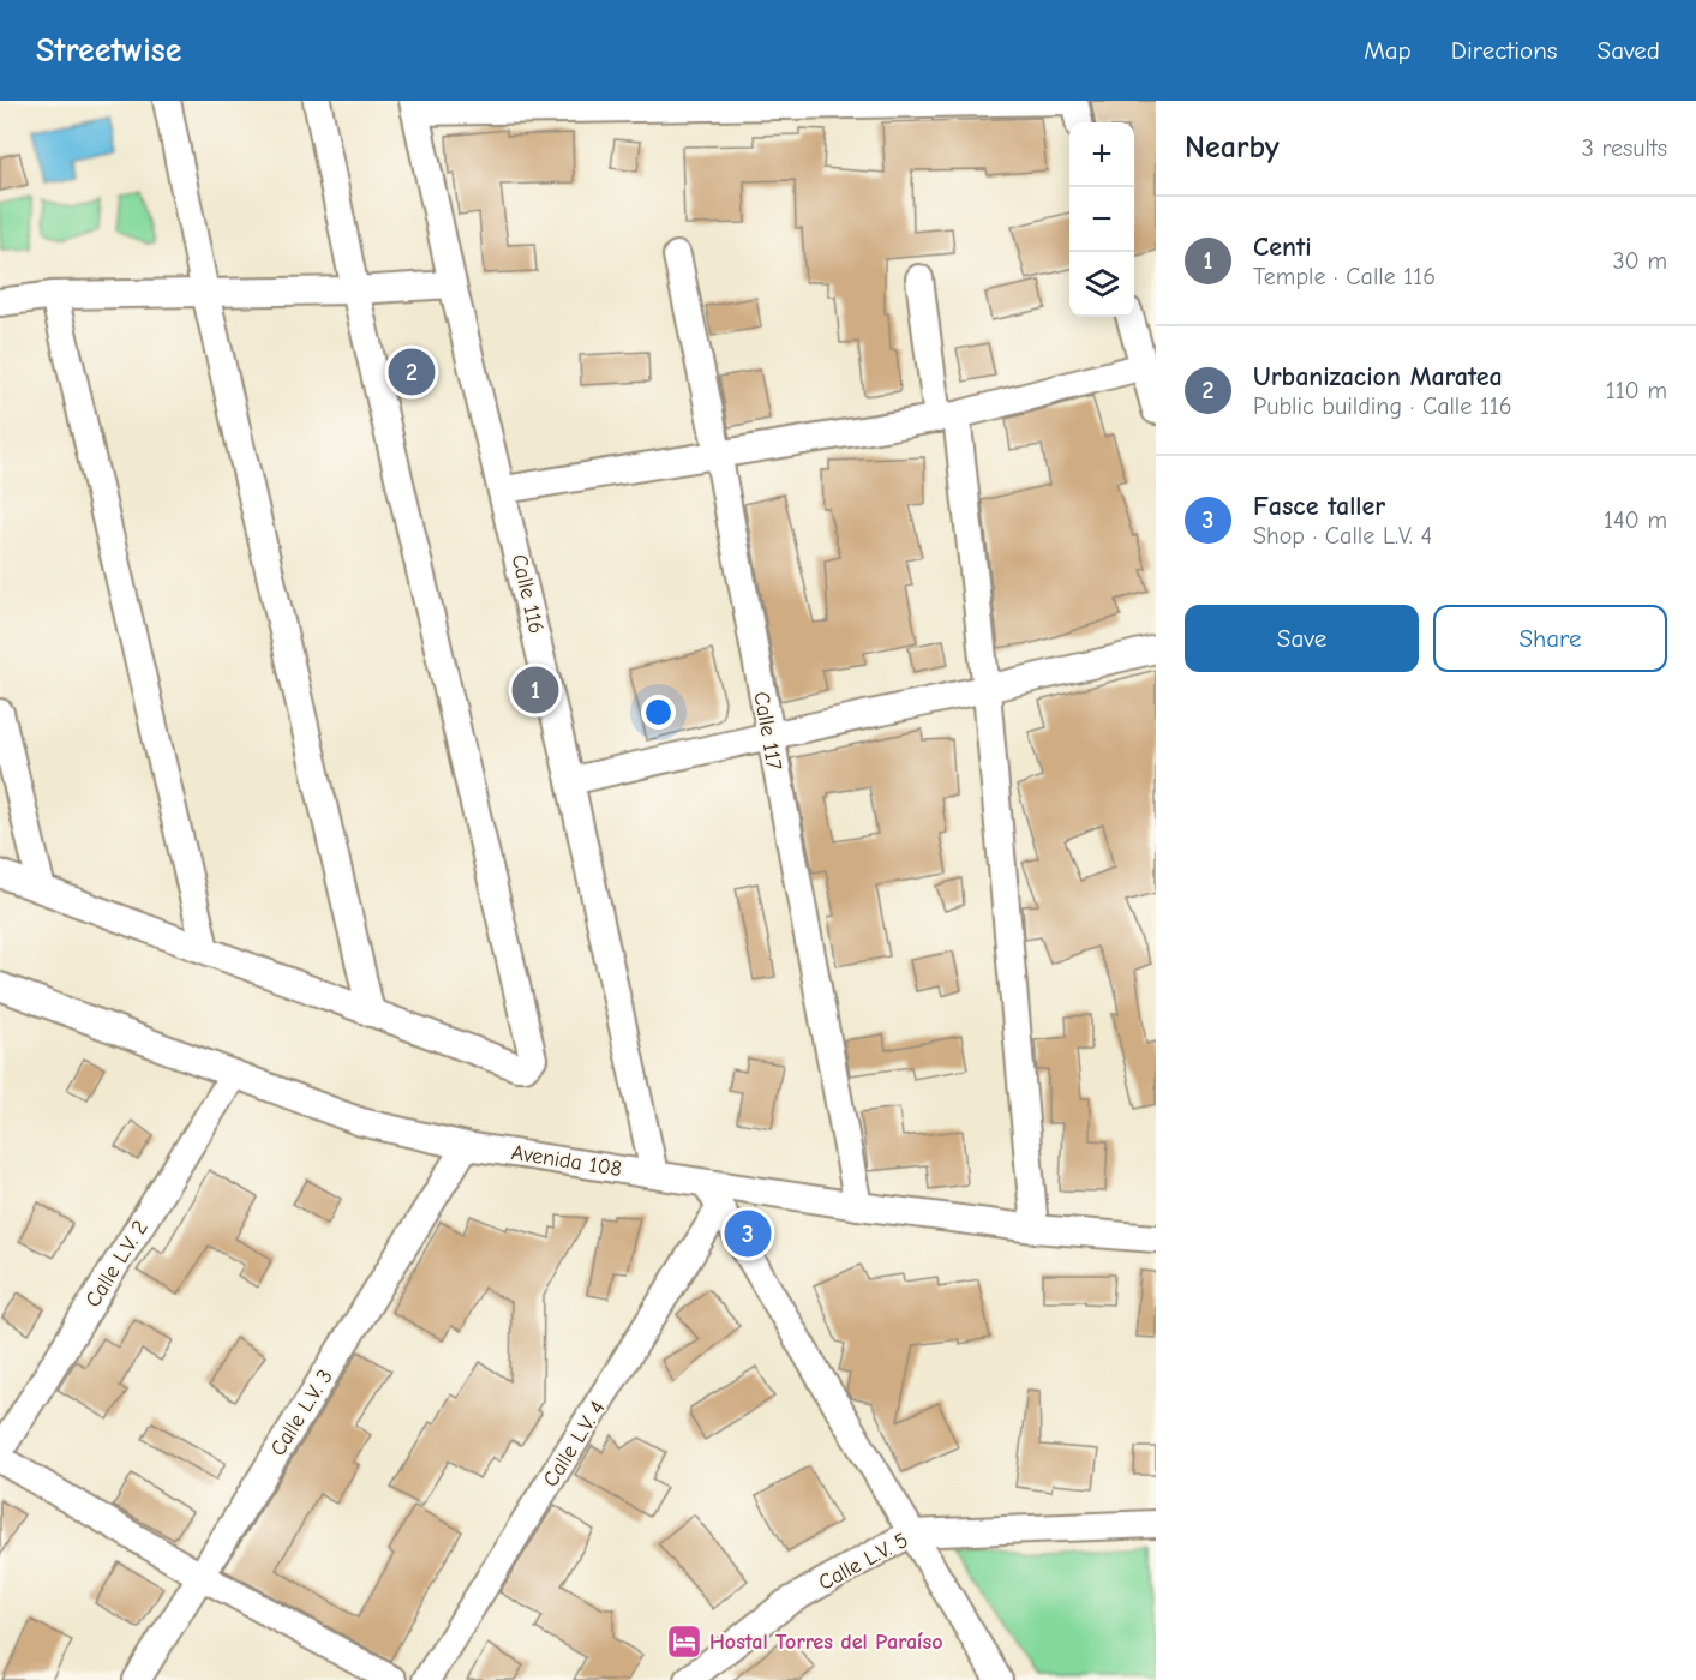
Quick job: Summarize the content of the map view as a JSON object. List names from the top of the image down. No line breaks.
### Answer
{"streets":{"street":["Calle 116","Calle 117","Avenida 108","Calle L.V. 2","Calle L.V. 3","Calle L.V. 4","Calle L.V. 5"]},"crossings":[["Calle 116","Avenida 108"],["Calle 117","Avenida 108"],["Avenida 108","Calle L.V. 2"],["Avenida 108","Calle L.V. 3"]],"places":{"hotel":["Hostal Torres del Paraíso"]},"page":{"header":"Streetwise","nav":["Map","Directions","Saved"],"heading":["Nearby","3 results"],"map_buttons":["+","−"],"list":[{"mark":"1","name":"Centi","note":"Temple · Calle 116","value":"30 m"},{"mark":"2","name":"Urbanizacion Maratea","note":"Public building · Calle 116","value":"110 m"},{"mark":"3","name":"Fasce taller","note":"Shop · Calle L.V. 4","value":"140 m"}],"pins":["2","1","3"],"buttons":["Save","Share"]}}
